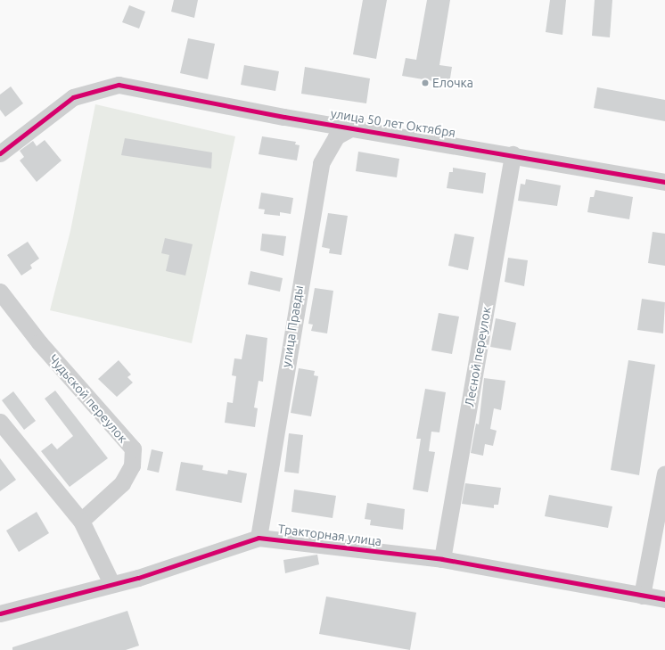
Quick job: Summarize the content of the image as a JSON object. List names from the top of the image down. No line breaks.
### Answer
{"streets":{"street":["улица 50 лет Октября","улица Правды","Лесной переулок","Чудьской переулок","Тракторная улица"]},"crossings":[["улица 50 лет Октября","улица Правды"],["улица 50 лет Октября","Лесной переулок"],["улица Правды","Тракторная улица"],["Лесной переулок","Тракторная улица"]],"places":["Елочка"]}
